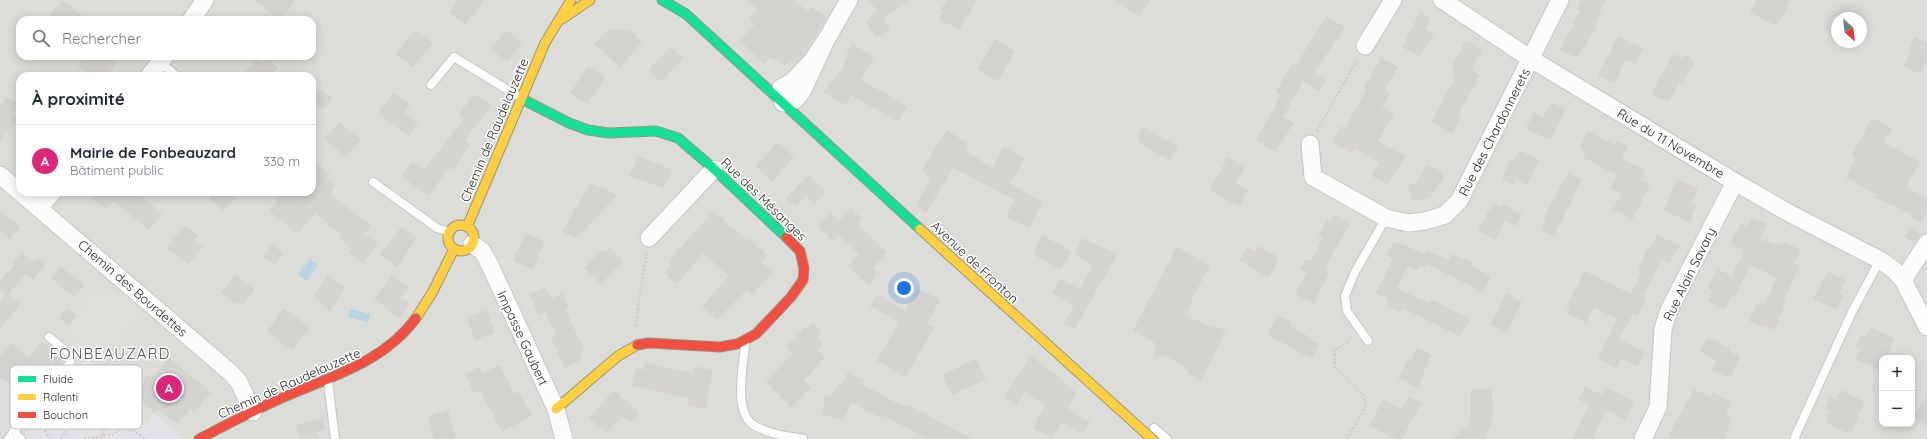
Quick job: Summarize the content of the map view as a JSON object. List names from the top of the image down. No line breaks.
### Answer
{"streets":{"street":["Chemin de Raudelauzette","Rue des Chardonnerets","Rue du 11 Novembre","Rue des Mésanges","Avenue de Fronton","Rue Alain Savary","Chemin des Bourdettes","Impasse Gaubert"]},"crossings":[["Chemin de Raudelauzette","Rue des Mésanges"],["Chemin de Raudelauzette","Chemin des Bourdettes"],["Chemin de Raudelauzette","Impasse Gaubert"],["Rue des Chardonnerets","Rue du 11 Novembre"],["Rue du 11 Novembre","Rue Alain Savary"],["Rue des Mésanges","Impasse Gaubert"]],"districts":["FONBEAUZARD"],"legend":["Fluide","Ralenti","Bouchon"],"north":"bottom right","page":{"search":"Rechercher","heading":"À proximité","list":[{"mark":"A","name":"Mairie de Fonbeauzard","note":"Bâtiment public","value":"330 m"}],"map_buttons":["+","−"],"pins":"A"}}
